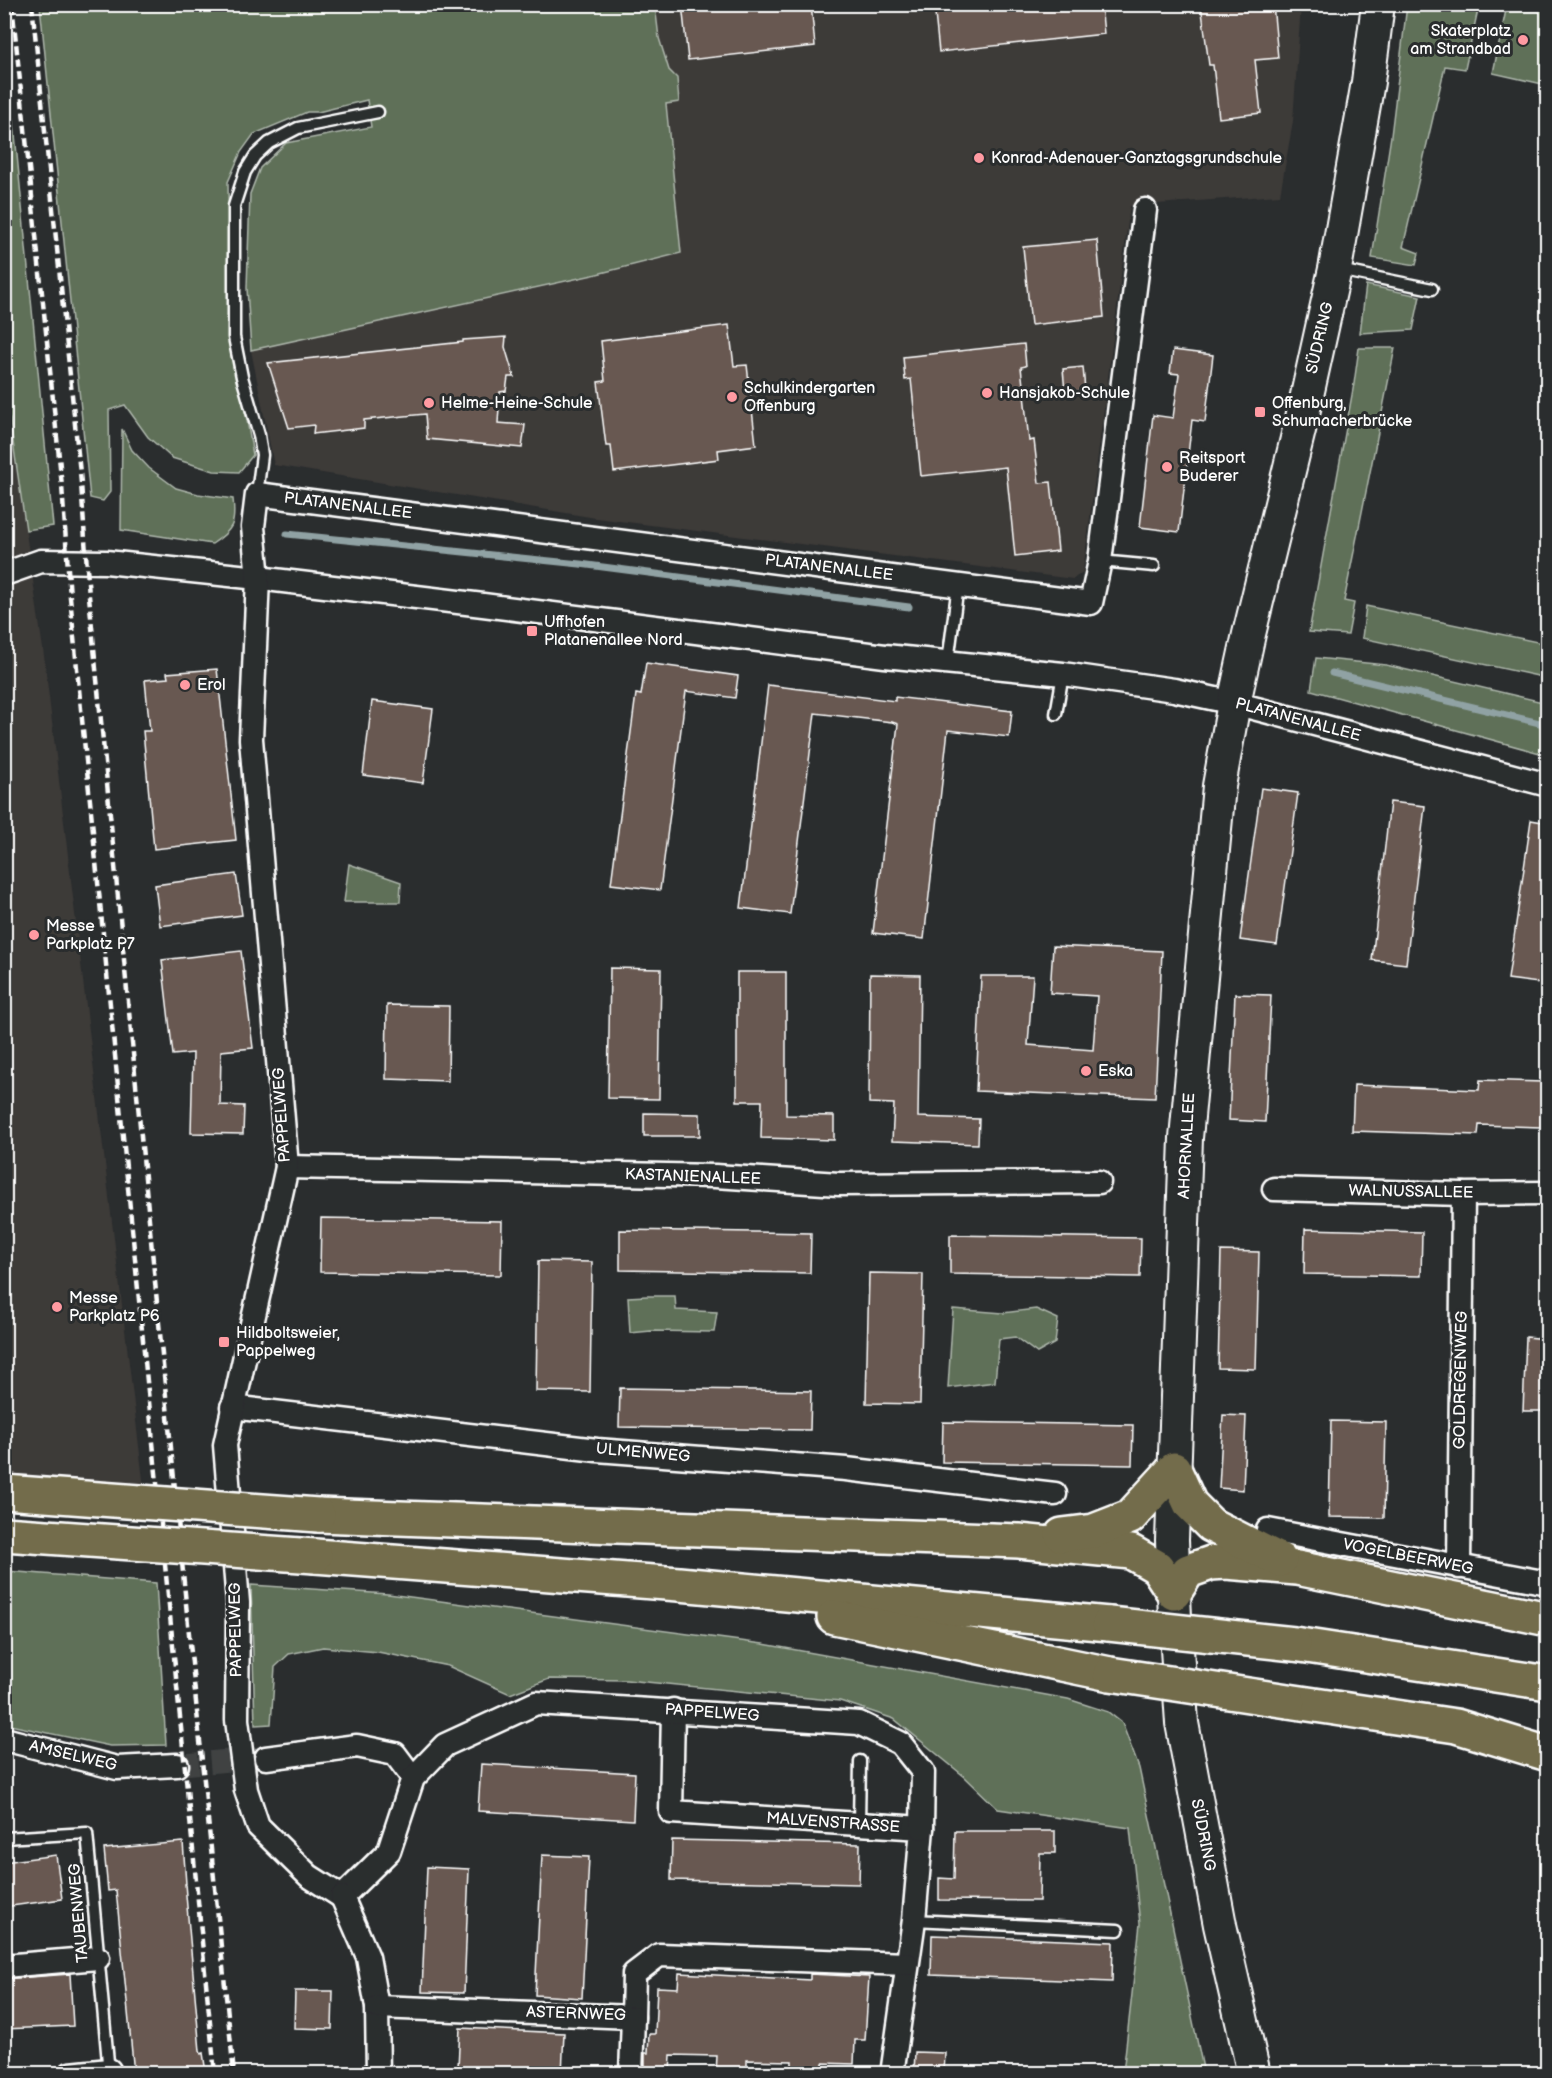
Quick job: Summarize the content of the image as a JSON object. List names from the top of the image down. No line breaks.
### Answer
{"streets":{"street":["SÜDRING","PLATANENALLEE","PAPPELWEG","AHORNALLEE","KASTANIENALLEE","WALNUSSALLEE","GOLDREGENWEG","ULMENWEG","VOGELBEERWEG","AMSELWEG","MALVENSTRASSE","ASTERNWEG"],"lane":["TAUBENWEG"]},"crossings":[["SÜDRING","PLATANENALLEE"],["SÜDRING","AHORNALLEE"],["PLATANENALLEE","PAPPELWEG"],["PLATANENALLEE","AHORNALLEE"],["PAPPELWEG","KASTANIENALLEE"],["PAPPELWEG","ULMENWEG"],["PAPPELWEG","MALVENSTRASSE"],["WALNUSSALLEE","GOLDREGENWEG"],["GOLDREGENWEG","VOGELBEERWEG"],["MALVENSTRASSE","ASTERNWEG"]],"places":{"other":["Skaterplatz am Strandbad","Konrad-Adenauer-Ganztagsgrundschule","Hansjakob-Schule","Schulkindergarten Offenburg","Helme-Heine-Schule","Reitsport Buderer","Erol","Messe Parkplatz P7","Eska","Messe Parkplatz P6"],"transit":["Offenburg, Schumacherbrücke","Uffhofen Platanenallee Nord","Hildboltsweier, Pappelweg"]}}
